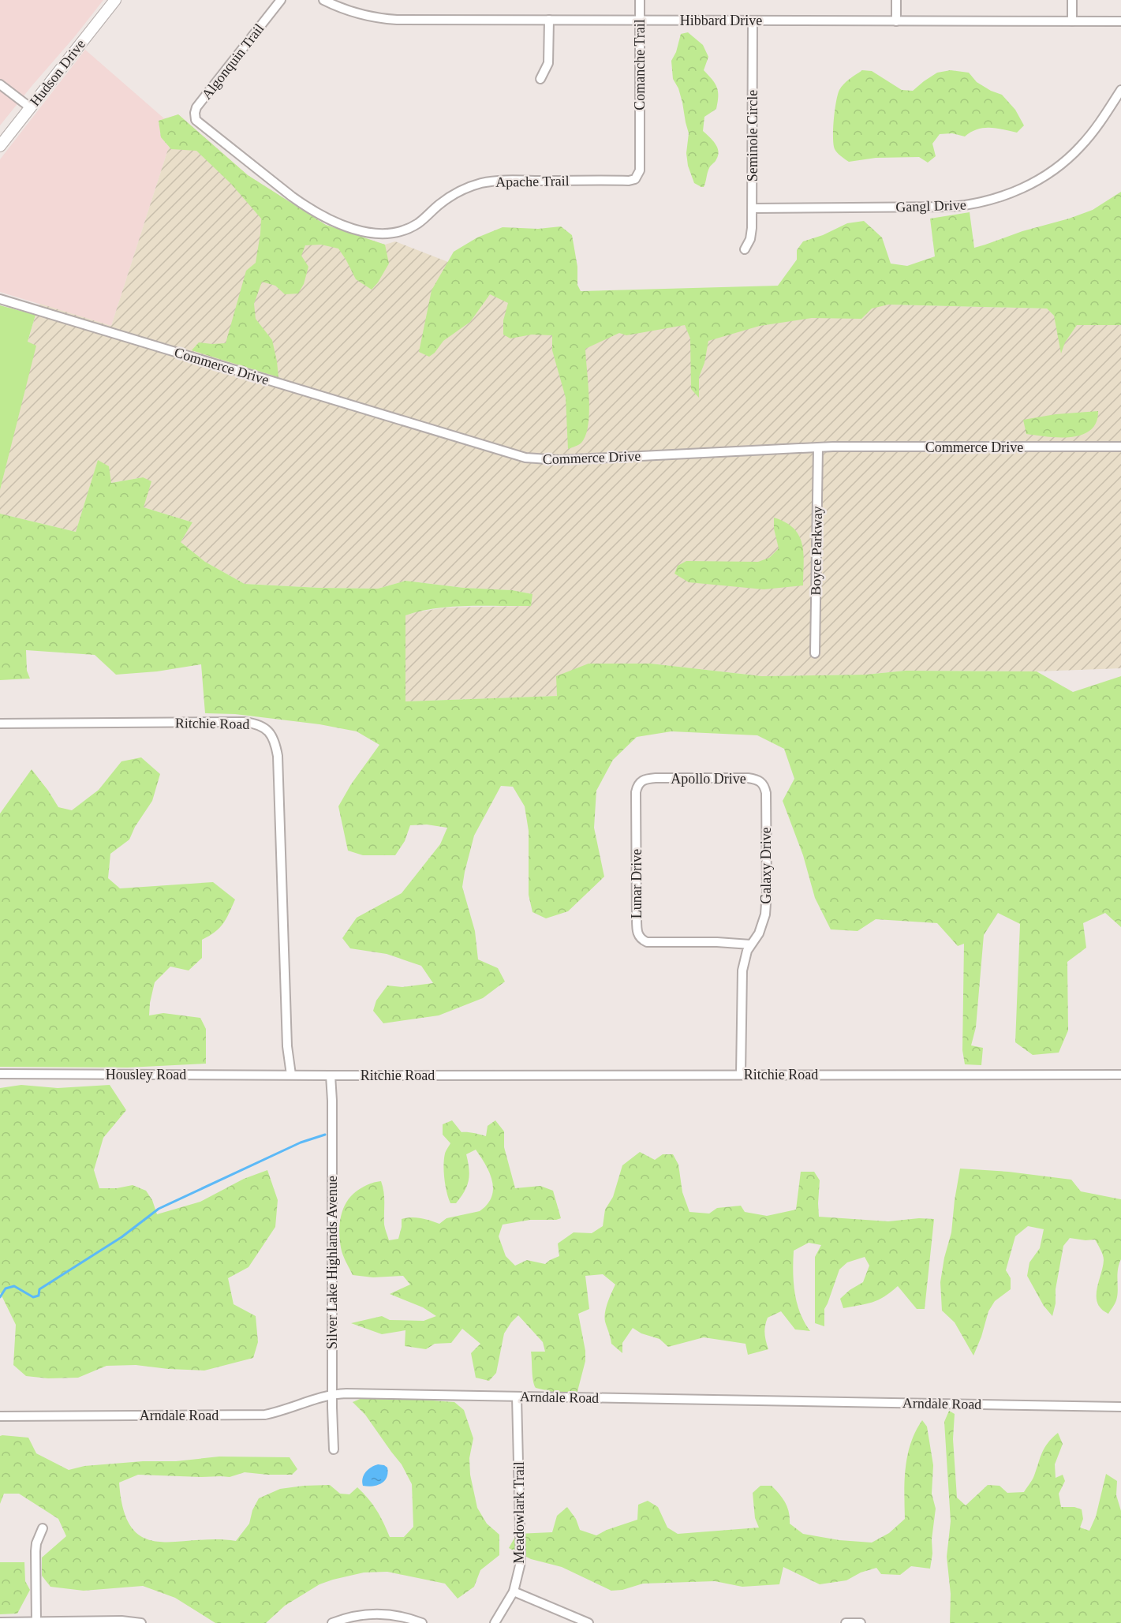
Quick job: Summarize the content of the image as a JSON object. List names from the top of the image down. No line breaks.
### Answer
{"streets":{"main road":["Hudson Drive"],"street":["Hibbard Drive","Algonquin Trail","Comanche Trail","Seminole Circle","Apache Trail","Gangl Drive","Commerce Drive","Boyce Parkway","Ritchie Road","Apollo Drive","Galaxy Drive","Lunar Drive","Housley Road","Silver Lake Highlands Avenue","Arndale Road","Meadowlark Trail"]},"crossings":[["Hibbard Drive","Comanche Trail"],["Hibbard Drive","Seminole Circle"],["Algonquin Trail","Apache Trail"],["Comanche Trail","Apache Trail"],["Seminole Circle","Gangl Drive"],["Commerce Drive","Boyce Parkway"],["Ritchie Road","Galaxy Drive"],["Ritchie Road","Housley Road"],["Ritchie Road","Silver Lake Highlands Avenue"],["Apollo Drive","Galaxy Drive"],["Apollo Drive","Lunar Drive"],["Galaxy Drive","Lunar Drive"],["Silver Lake Highlands Avenue","Arndale Road"],["Arndale Road","Meadowlark Trail"]]}
